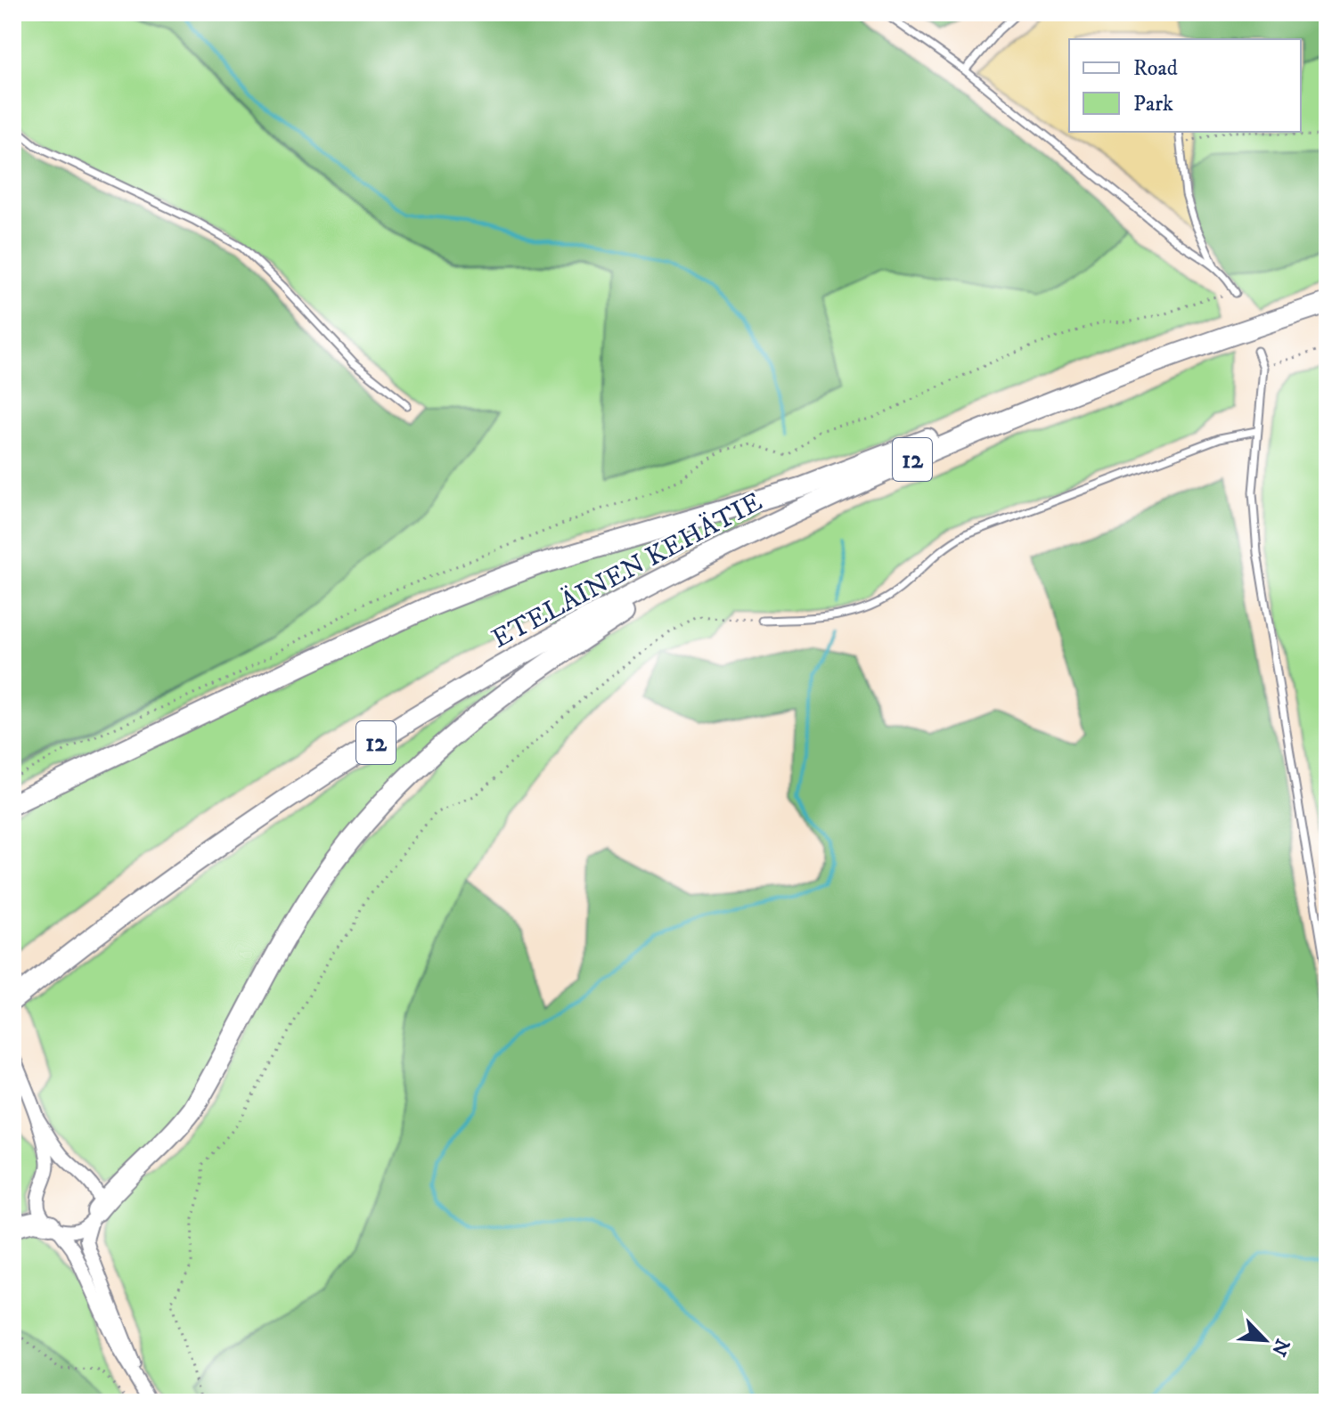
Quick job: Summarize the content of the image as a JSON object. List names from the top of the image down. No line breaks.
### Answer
{"streets":{"highway":["12","ETELÄINEN KEHÄTIE"]},"legend":["Road","Park"],"north":"bottom right"}
